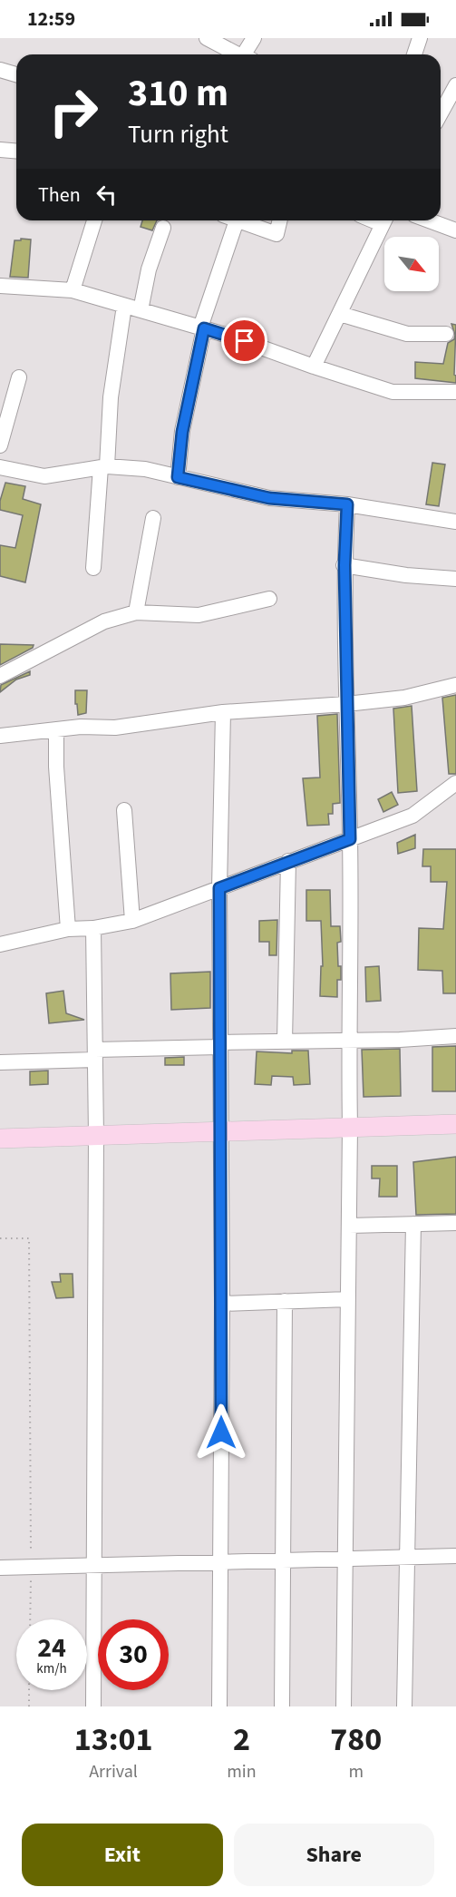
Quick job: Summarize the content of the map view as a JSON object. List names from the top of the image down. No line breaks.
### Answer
{"north":"bottom right","page":{"status":"12:59","turn":["310 m","Turn right"],"then":"Then","speed":"24 km/h","limit":"30","eta":["13:01","Arrival","2","min","780","m"],"buttons":["Exit","Share"]}}
